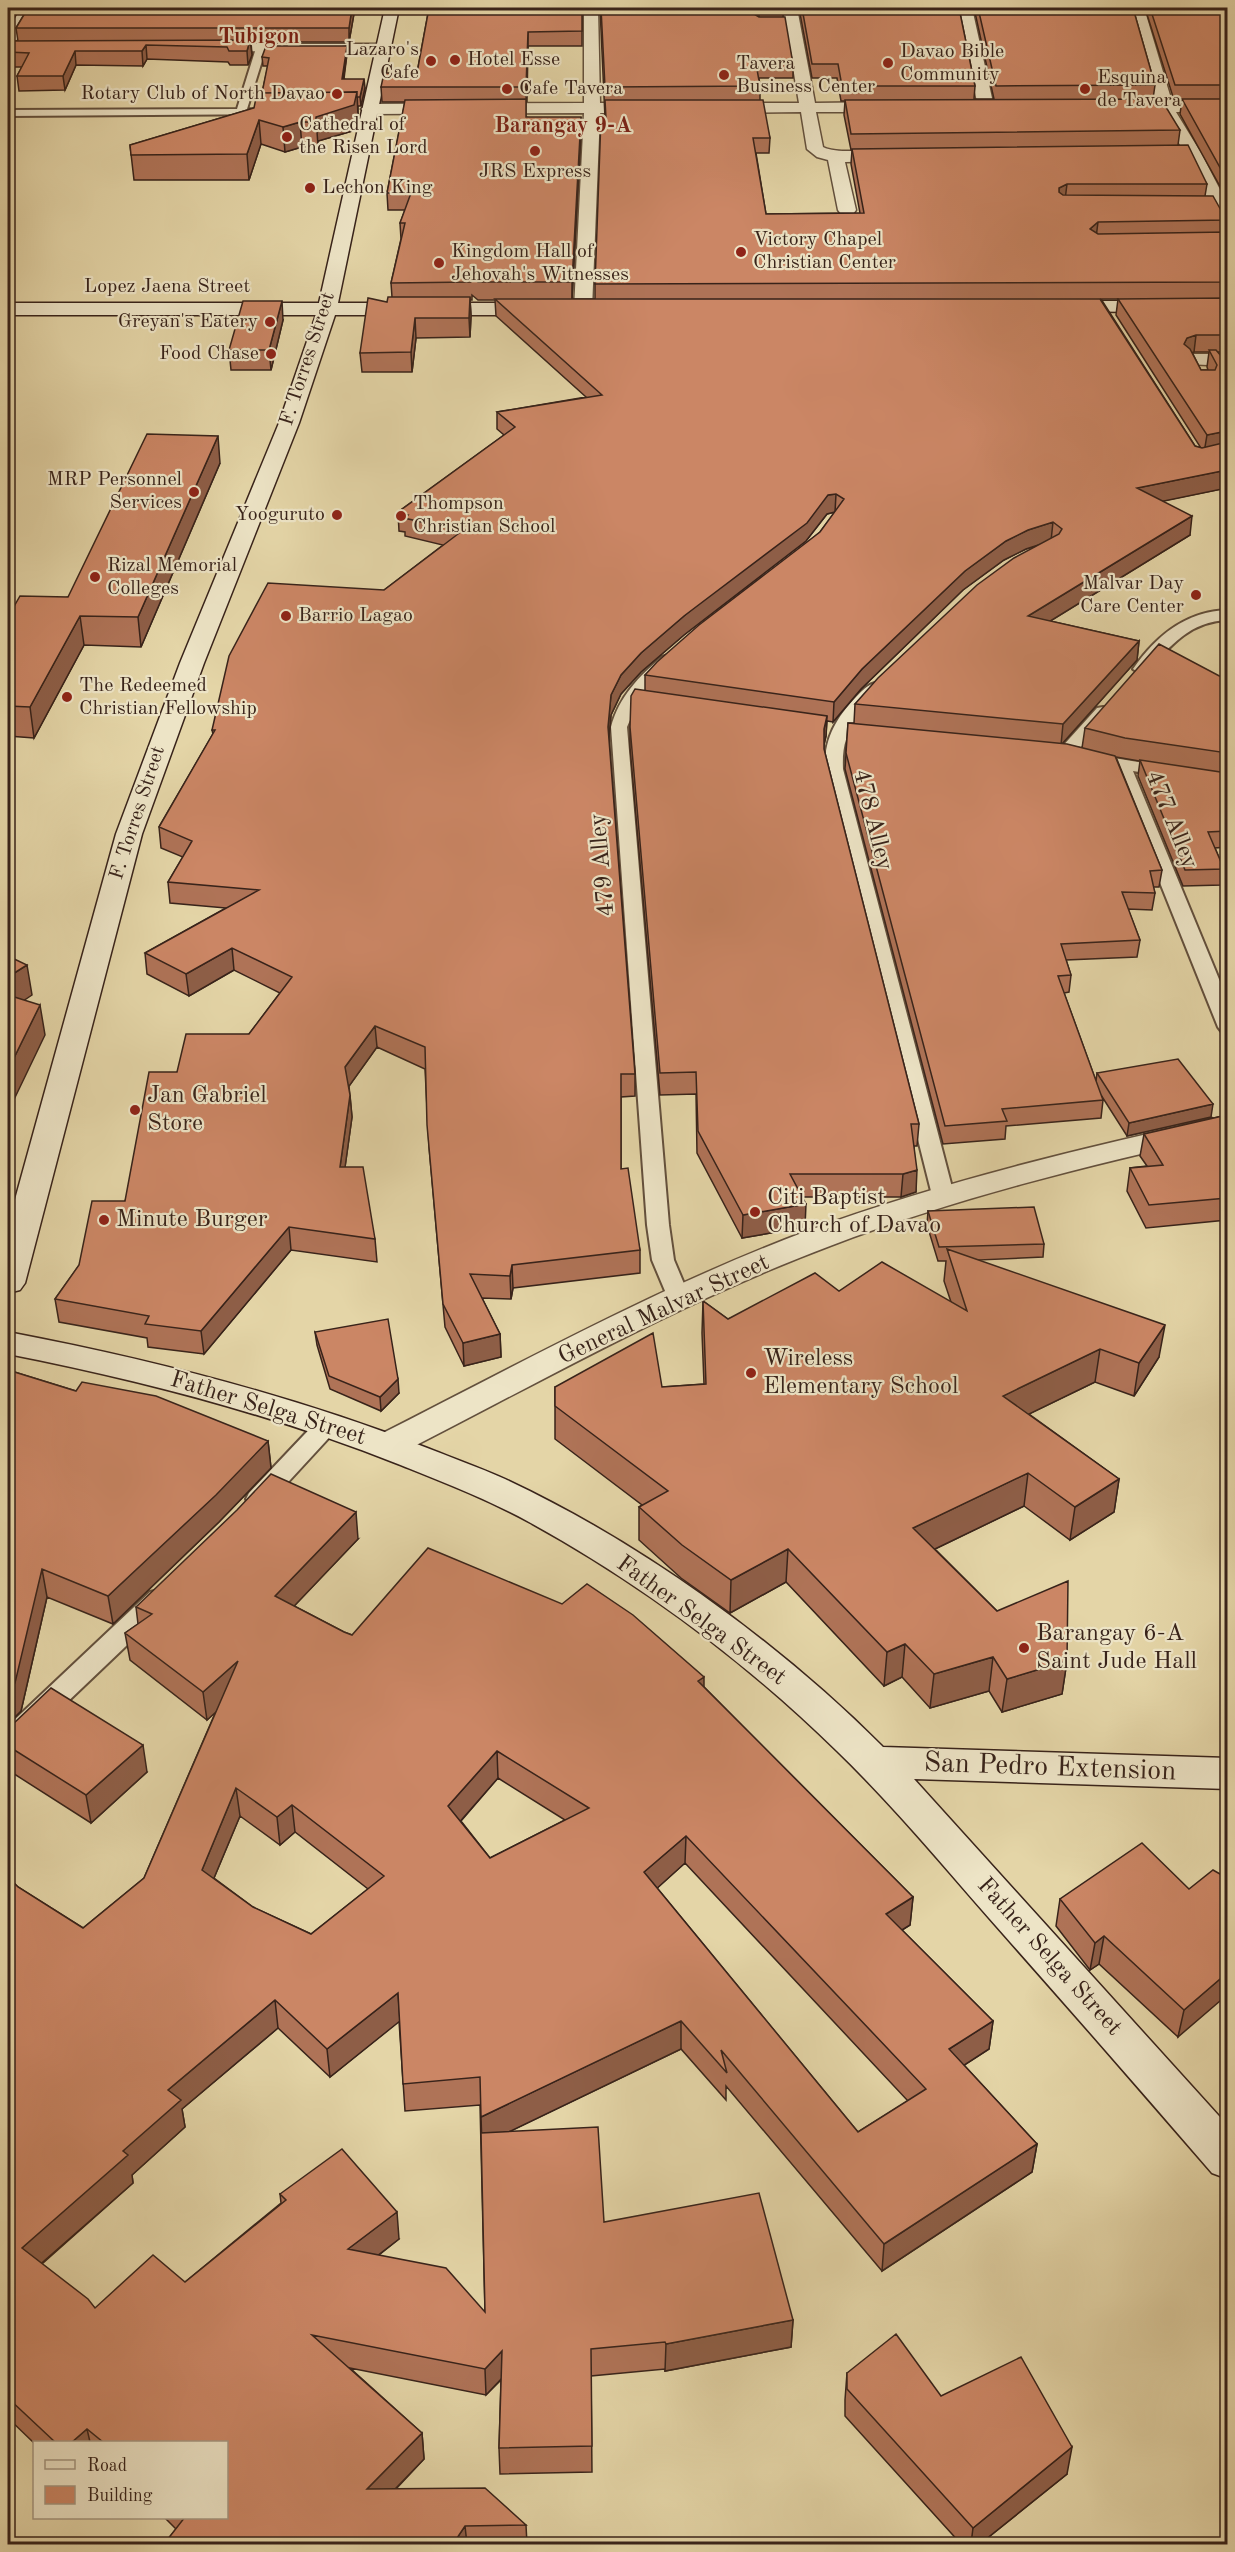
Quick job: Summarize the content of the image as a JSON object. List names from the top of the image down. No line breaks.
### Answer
{"streets":{"street":["Lopez Jaena Street","F. Torres Street","General Malvar Street","Father Selga Street","San Pedro Extension"],"lane":["478 Alley","477 Alley","479 Alley"]},"crossings":[["Lopez Jaena Street","F. Torres Street"],["478 Alley","General Malvar Street"],["479 Alley","General Malvar Street"],["General Malvar Street","Father Selga Street"],["Father Selga Street","San Pedro Extension"]],"districts":["Tubigon","Barangay 9-A"],"places":["Hotel Esse","Lazaro's Cafe","Davao Bible Community","Tavera Business Center","Cafe Tavera","Esquina de Tavera","Rotary Club of North Davao","Cathedral of the Risen Lord","JRS Express","Lechon King","Victory Chapel Christian Center","Kingdom Hall of Jehovah's Witnesses","Greyan's Eatery","Food Chase","MRP Personnel Services","Yooguruto","Thompson Christian School","Rizal Memorial Colleges","Malvar Day Care Center","Barrio Lagao","The Redeemed Christian Fellowship","Jan Gabriel Store","Citi Baptist Church of Davao","Minute Burger","Wireless Elementary School","Barangay 6-A Saint Jude Hall"],"legend":["Road","Building"]}
